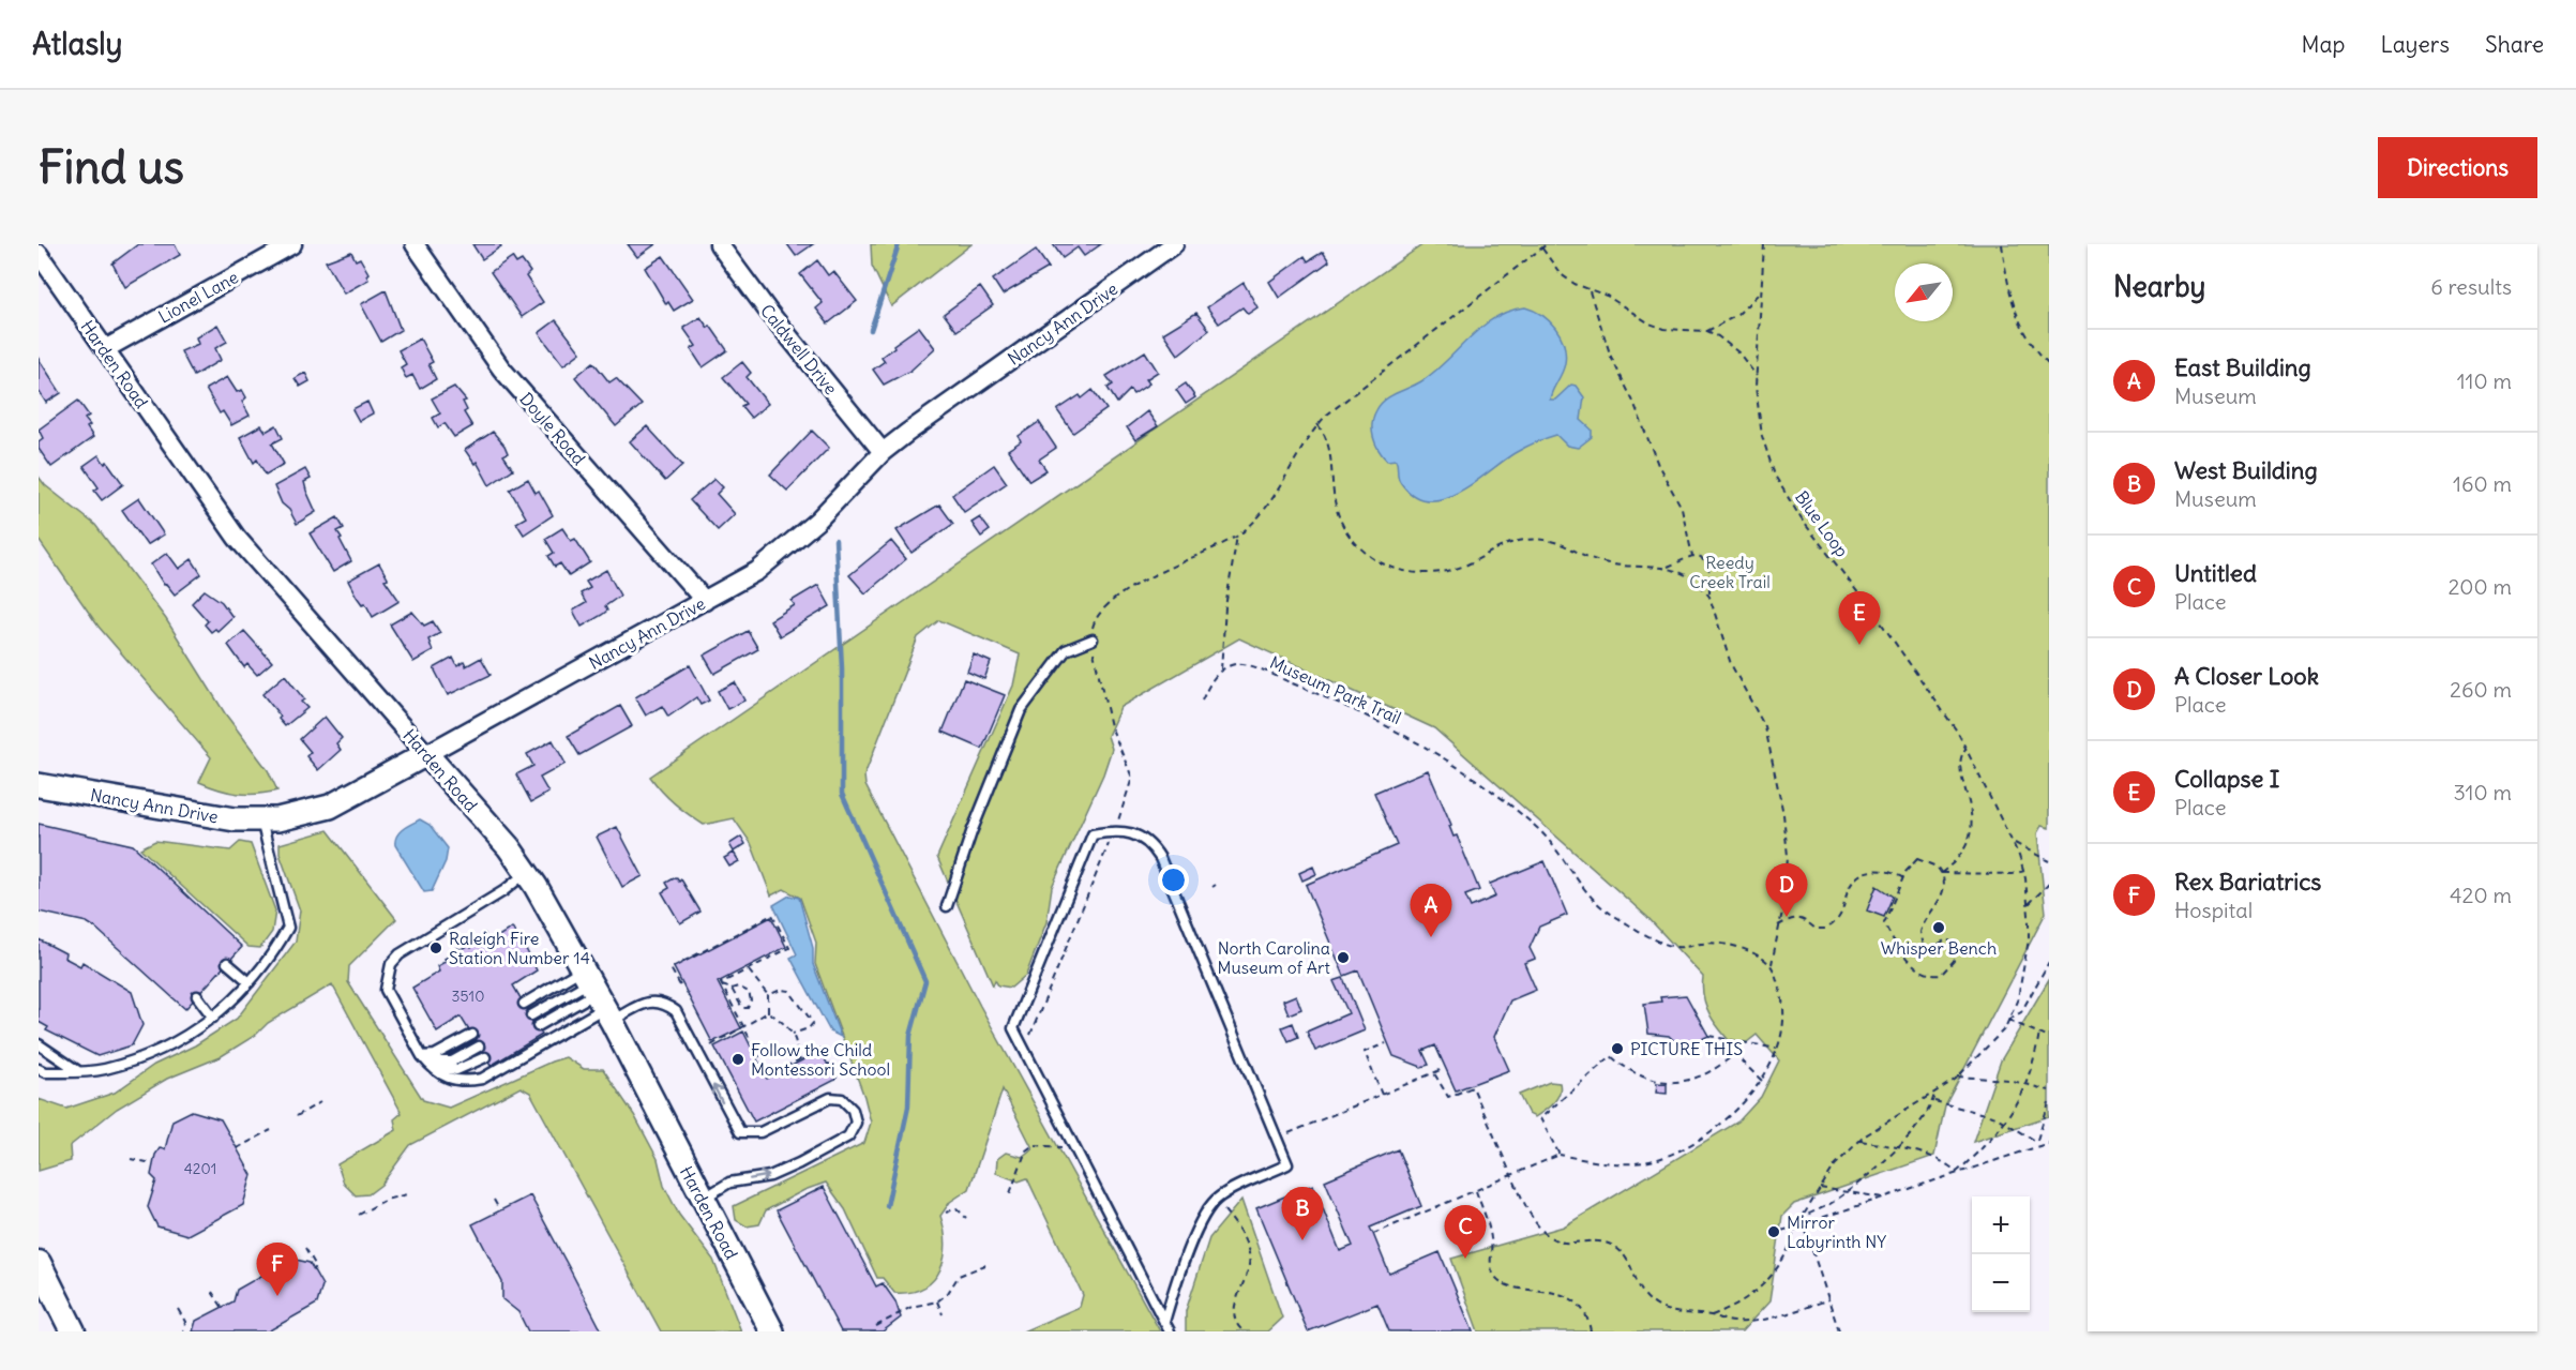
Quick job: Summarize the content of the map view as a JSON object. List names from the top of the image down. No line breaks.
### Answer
{"streets":{"street":["Lionel Lane","Nancy Ann Drive","Caldwell Drive","Harden Road","Doyle Road"],"path":["Blue Loop","Museum Park Trail"]},"crossings":[["Lionel Lane","Harden Road"],["Nancy Ann Drive","Caldwell Drive"],["Nancy Ann Drive","Harden Road"],["Nancy Ann Drive","Doyle Road"]],"parks":["Reedy Creek Trail"],"places":["Whisper Bench","Raleigh Fire Station Number 14","North Carolina Museum of Art","PICTURE THIS","Follow the Child Montessori School","Mirror Labyrinth NY"],"house_numbers":["3510","4201"],"north":"bottom left","page":{"header":"Atlasly","nav":["Map","Layers","Share"],"buttons":"Directions","title":"Find us","heading":["Nearby","6 results"],"list":[{"mark":"A","name":"East Building","note":"Museum","value":"110 m"},{"mark":"B","name":"West Building","note":"Museum","value":"160 m"},{"mark":"C","name":"Untitled","note":"Place","value":"200 m"},{"mark":"D","name":"A Closer Look","note":"Place","value":"260 m"},{"mark":"E","name":"Collapse I","note":"Place","value":"310 m"},{"mark":"F","name":"Rex Bariatrics","note":"Hospital","value":"420 m"}],"pins":["E","D","A","B","C","F"],"map_buttons":["+","−"]}}
